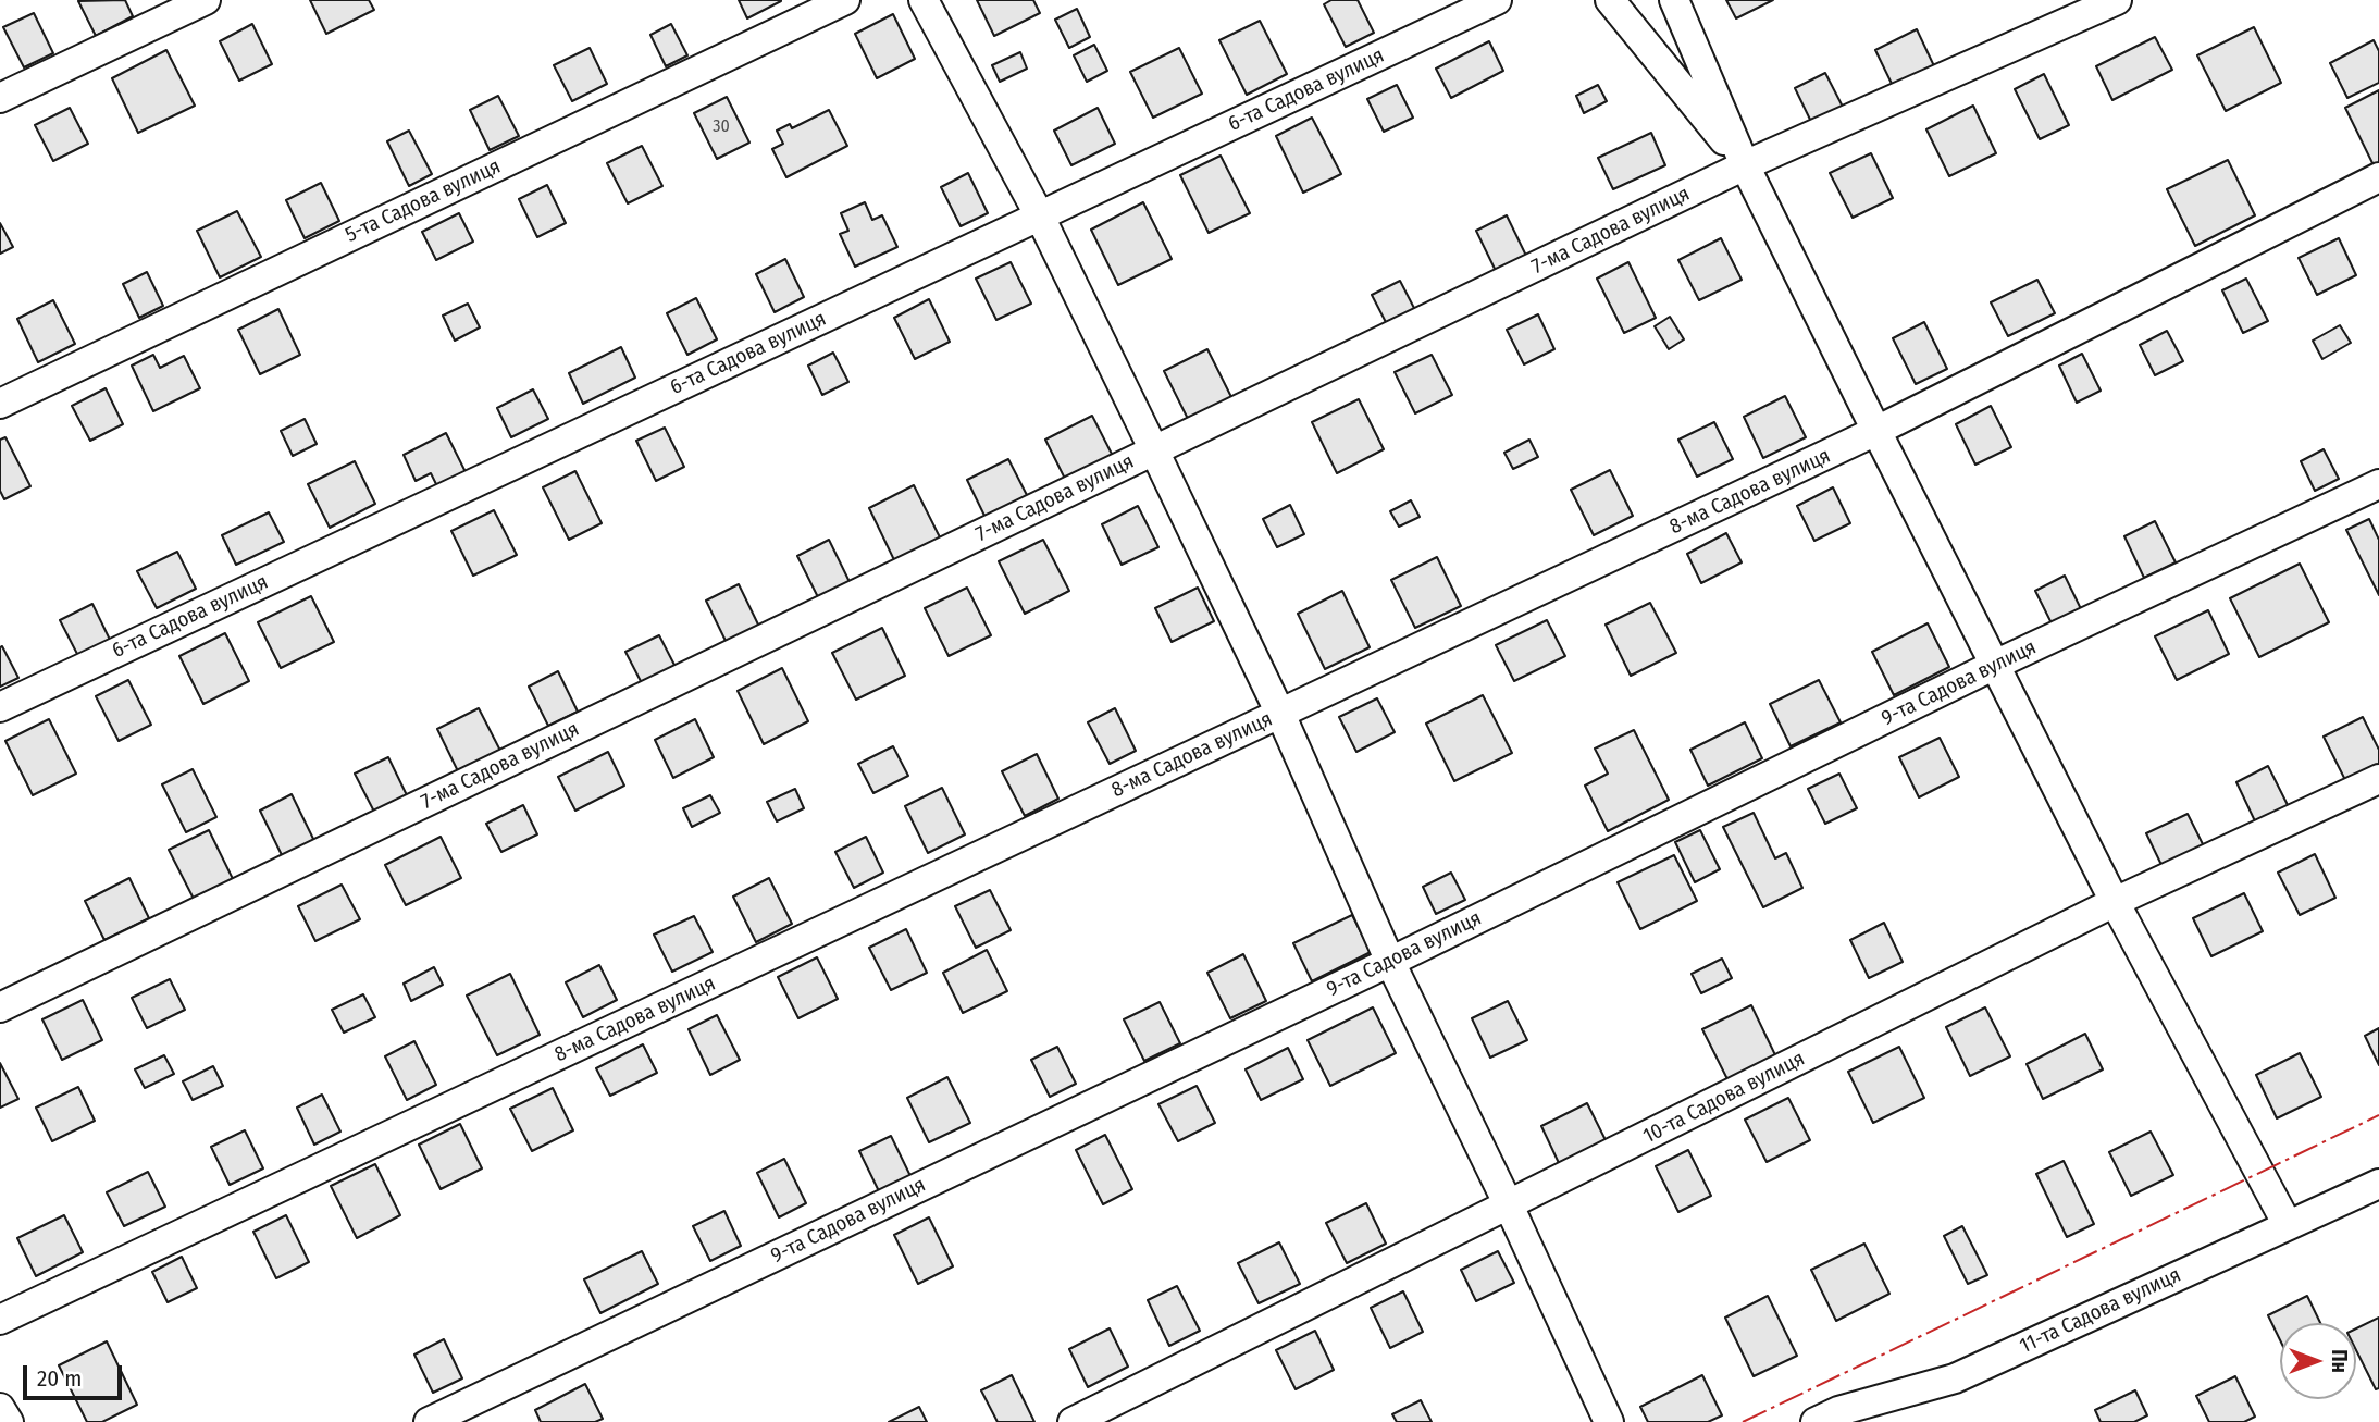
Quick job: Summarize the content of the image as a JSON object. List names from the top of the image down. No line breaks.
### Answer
{"streets":{"street":["6-та Садова вулиця","5-та Садова вулиця","7-ма Садова вулиця","8-ма Садова вулиця","9-та Садова вулиця","10-та Садова вулиця","11-та Садова вулиця"]},"house_numbers":["30"],"scale_bar":"20 m","north":"right"}
